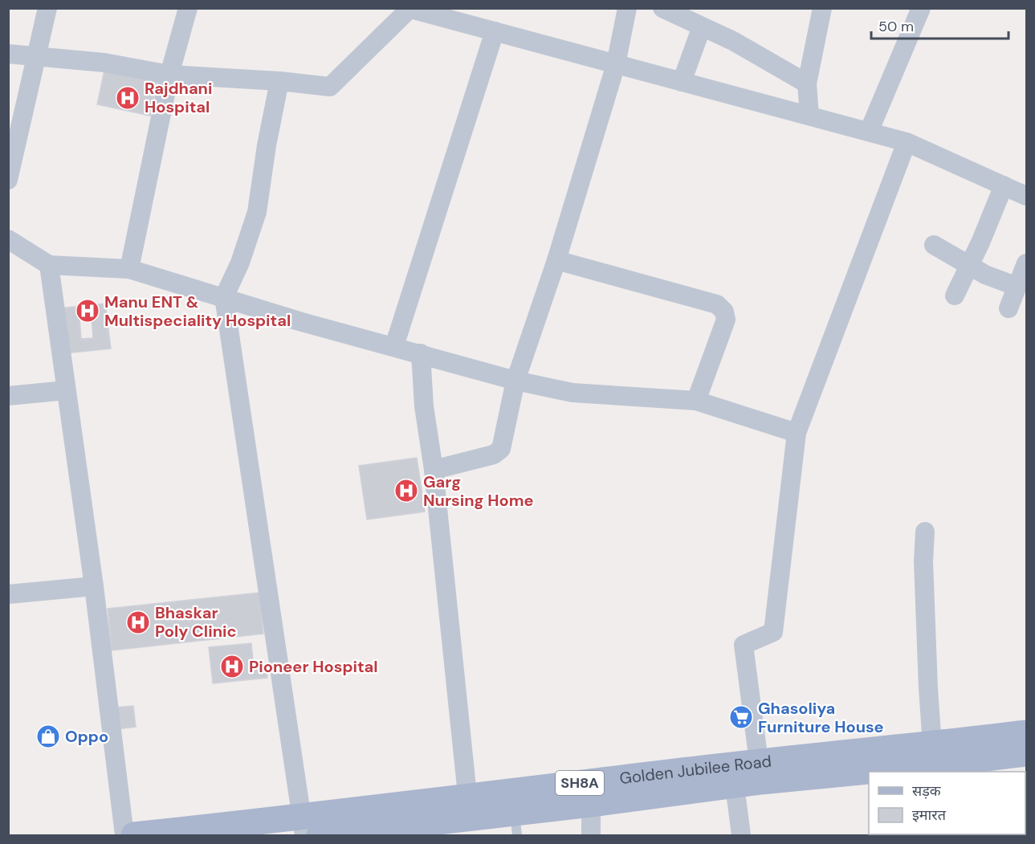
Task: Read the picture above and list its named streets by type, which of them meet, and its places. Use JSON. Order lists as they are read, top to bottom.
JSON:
{
  "streets": {
    "main road": ["Golden Jubilee Road", "SH8A"]
  },
  "crossings": [
    ["Golden Jubilee Road", "SH8A"]
  ],
  "places": {
    "hospital": [
      "Rajdhani Hospital",
      "Manu ENT & Multispeciality Hospital",
      "Garg Nursing Home",
      "Bhaskar Poly Clinic",
      "Pioneer Hospital"
    ],
    "supermarket": ["Ghasoliya Furniture House"],
    "shop": ["Oppo"]
  },
  "legend": ["सड़क", "इमारत"],
  "scale_bar": "50 m"
}
